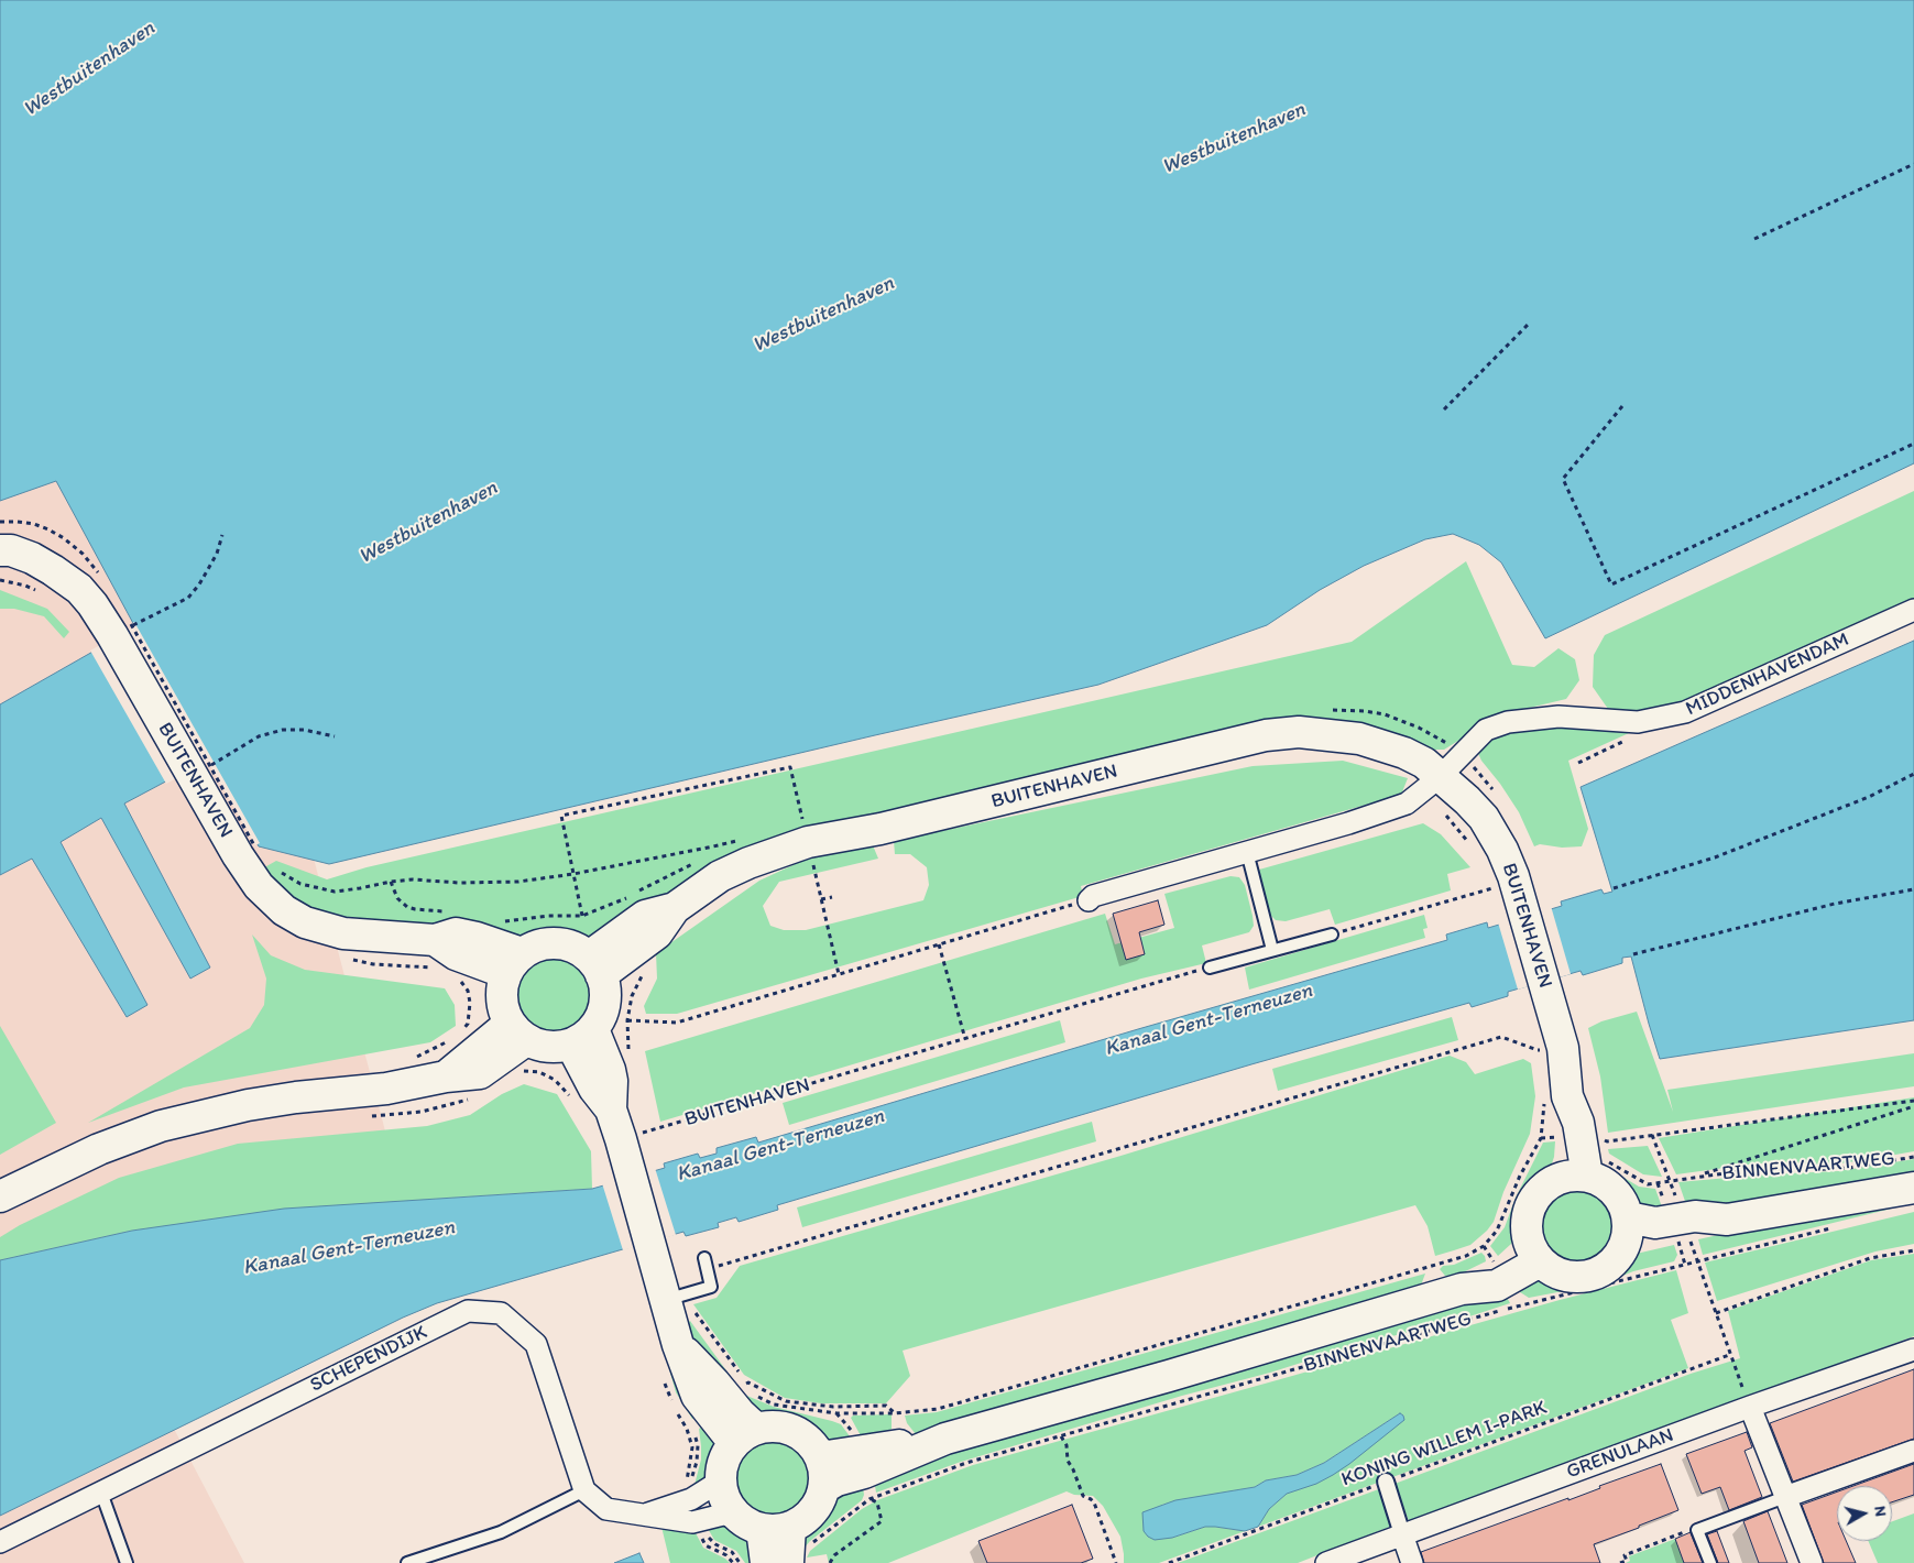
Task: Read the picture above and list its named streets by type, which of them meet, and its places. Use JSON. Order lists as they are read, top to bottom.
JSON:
{
  "streets": {
    "main road": ["BUITENHAVEN", "BINNENVAARTWEG"],
    "street": ["MIDDENHAVENDAM", "SCHEPENDIJK", "GRENULAAN"],
    "path": ["KONING WILLEM I-PARK"]
  },
  "crossings": [
    ["MIDDENHAVENDAM", "BUITENHAVEN"],
    ["BUITENHAVEN", "BINNENVAARTWEG"],
    ["BINNENVAARTWEG", "SCHEPENDIJK"]
  ],
  "water": ["Westbuitenhaven", "Kanaal Gent-Terneuzen"],
  "north": "right"
}
